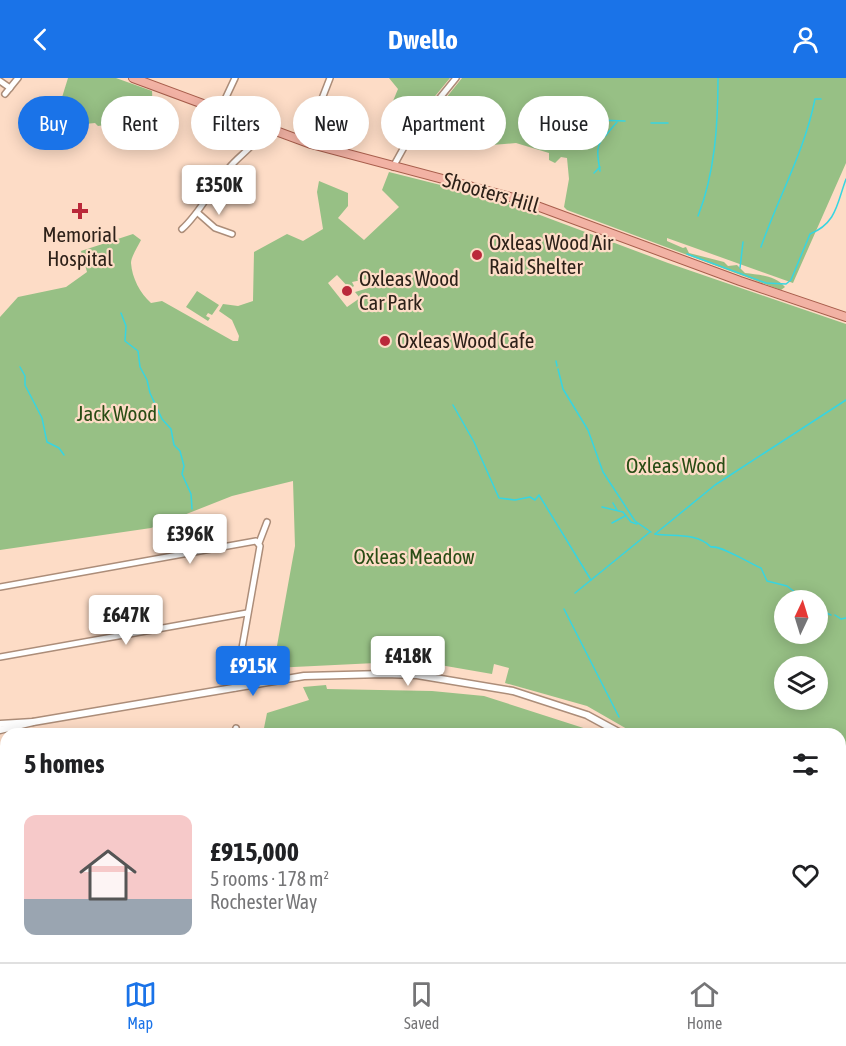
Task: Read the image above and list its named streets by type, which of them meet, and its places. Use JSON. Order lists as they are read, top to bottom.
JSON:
{
  "streets": {
    "main road": ["Shooters Hill"]
  },
  "parks": ["Jack Wood", "Oxleas Wood", "Oxleas Meadow"],
  "places": {
    "health": ["Memorial Hospital"],
    "other": ["Oxleas Wood Air Raid Shelter", "Oxleas Wood Car Park", "Oxleas Wood Cafe"]
  },
  "north": "top",
  "page": {
    "header": "Dwello",
    "chip": [
      "Buy",
      "Rent",
      "Filters",
      "New",
      "Apartment",
      "House"
    ],
    "price": [
      "£350K",
      "£396K",
      "£647K",
      "£418K",
      "£915K"
    ],
    "heading": "5 homes",
    "list": [
      {
        "name": "£915,000",
        "note": "5 rooms · 178 m² · Rochester Way"
      }
    ],
    "tabs": ["Map", "Saved", "Home"]
  }
}
